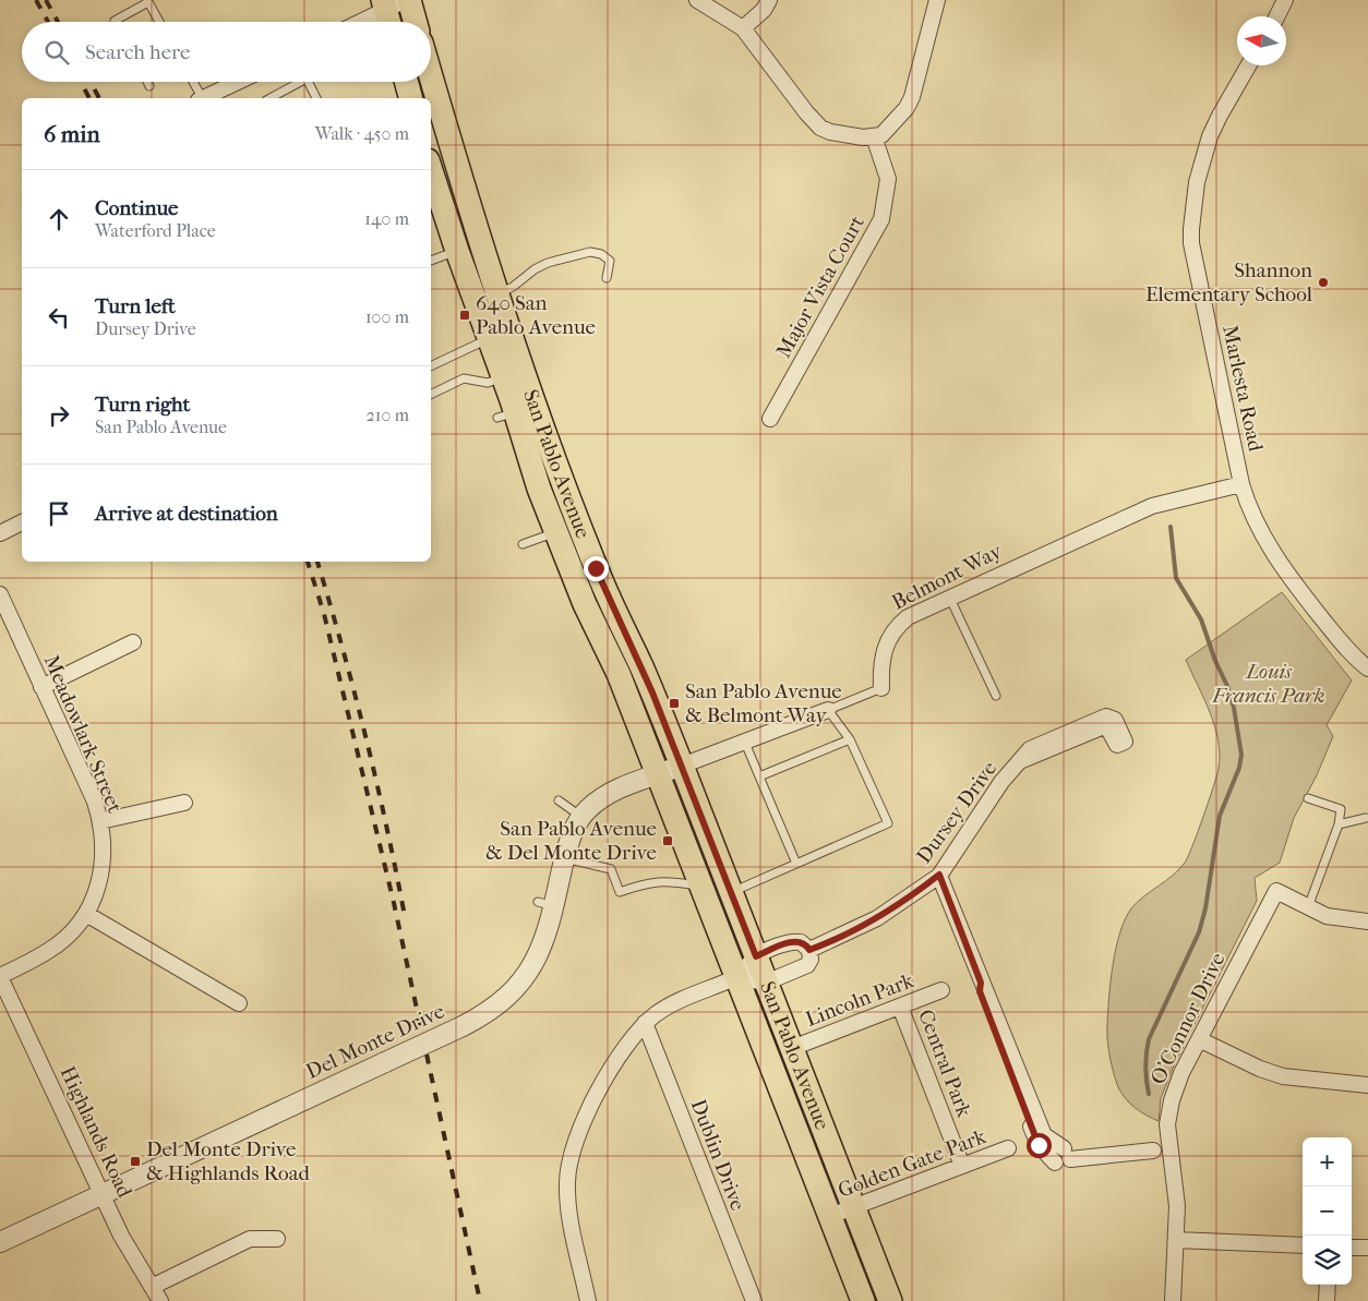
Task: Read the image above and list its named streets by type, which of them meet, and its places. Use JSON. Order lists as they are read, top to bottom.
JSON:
{
  "streets": {
    "main road": ["San Pablo Avenue"],
    "street": [
      "Major Vista Court",
      "Marlesta Road",
      "Belmont Way",
      "Meadowlark Street",
      "Dursey Drive",
      "Lincoln Park",
      "O'Connor Drive",
      "Del Monte Drive",
      "Central Park",
      "Highlands Road",
      "Dublin Drive",
      "Golden Gate Park"
    ]
  },
  "crossings": [
    ["Marlesta Road", "Belmont Way"],
    ["San Pablo Avenue", "Belmont Way"],
    ["San Pablo Avenue", "Lincoln Park"],
    ["San Pablo Avenue", "Del Monte Drive"],
    ["San Pablo Avenue", "Golden Gate Park"],
    ["Belmont Way", "Del Monte Drive"],
    ["Meadowlark Street", "Highlands Road"],
    ["Lincoln Park", "Central Park"],
    ["Del Monte Drive", "Highlands Road"],
    ["Central Park", "Golden Gate Park"]
  ],
  "parks": ["Louis Francis Park"],
  "places": {
    "other": ["Shannon Elementary School"],
    "transit": [
      "640 San Pablo Avenue",
      "San Pablo Avenue & Belmont Way",
      "San Pablo Avenue & Del Monte Drive",
      "Del Monte Drive & Highlands Road"
    ]
  },
  "north": "left",
  "page": {
    "search": "Search here",
    "heading": ["6 min", "Walk · 450 m"],
    "list": [
      ["Continue", "Waterford Place", "140 m"],
      ["Turn left", "Dursey Drive", "100 m"],
      ["Turn right", "San Pablo Avenue", "210 m"],
      "Arrive at destination"
    ],
    "map_buttons": ["+", "−"]
  }
}
